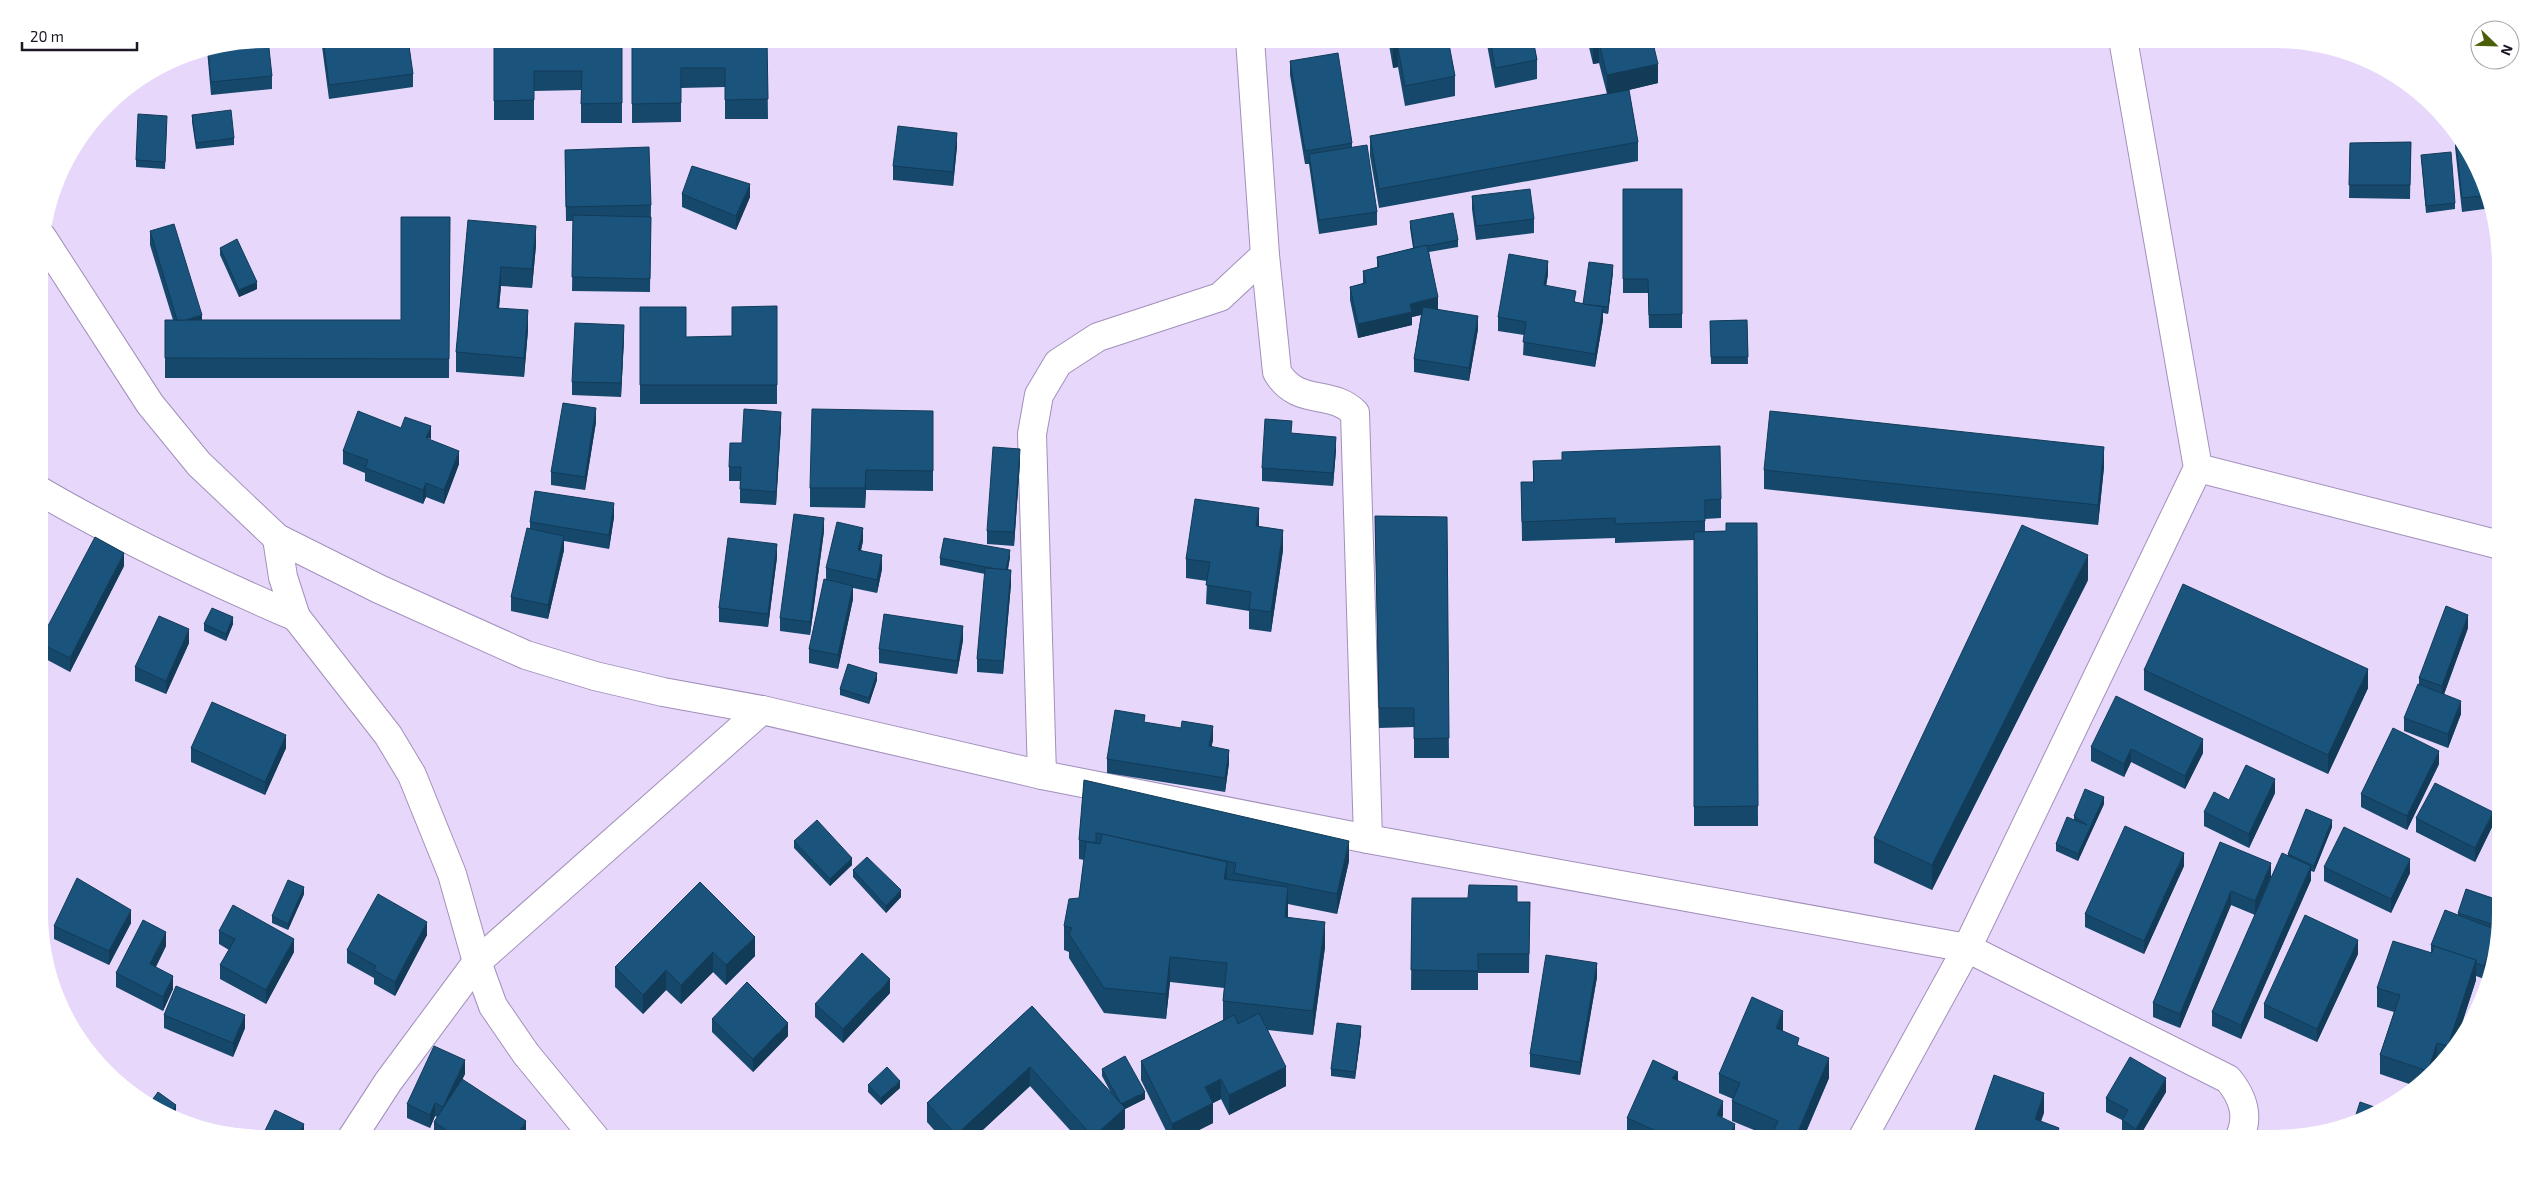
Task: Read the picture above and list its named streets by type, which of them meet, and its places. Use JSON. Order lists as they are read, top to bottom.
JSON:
{
  "scale_bar": "20 m",
  "north": "bottom right"
}
